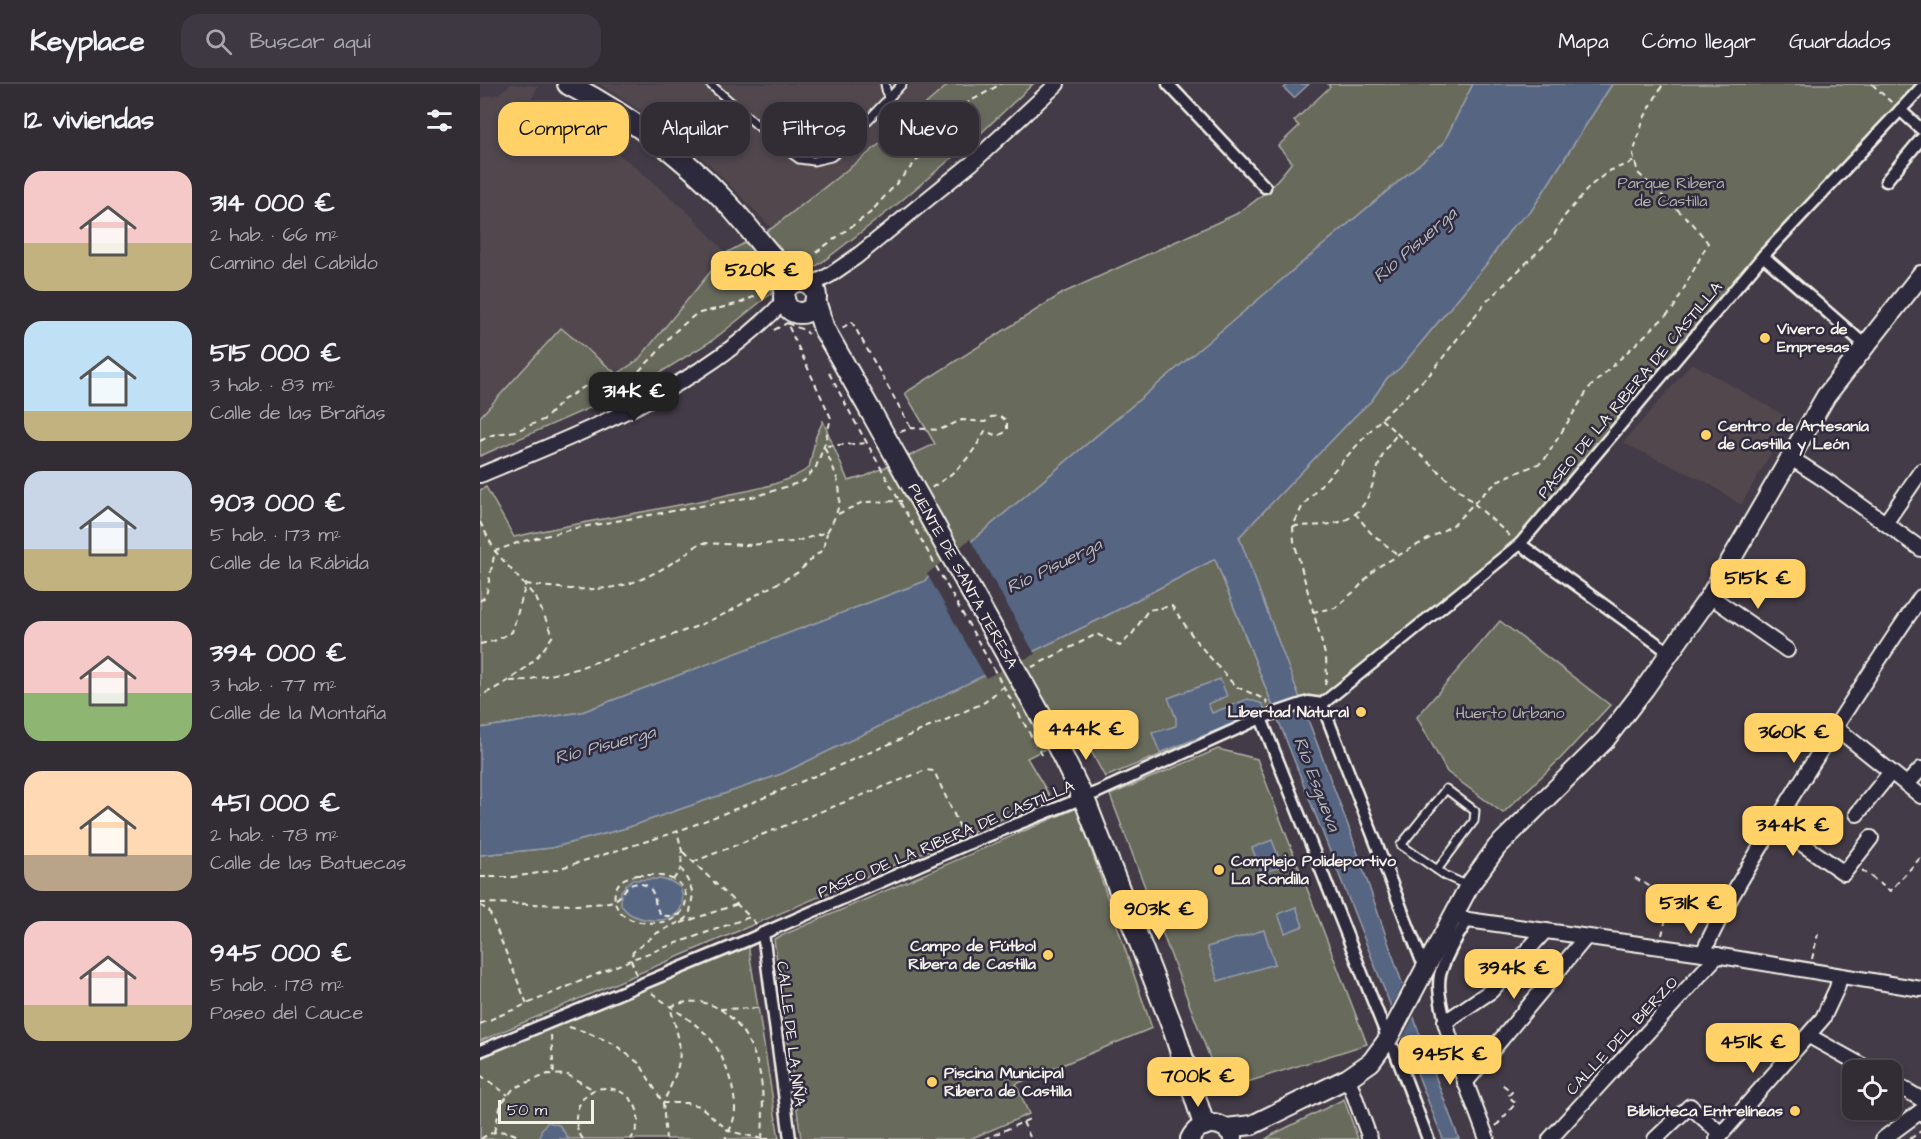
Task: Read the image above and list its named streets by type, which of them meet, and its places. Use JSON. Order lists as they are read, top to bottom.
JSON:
{
  "streets": {
    "main road": ["PUENTE DE SANTA TERESA"],
    "street": ["PASEO DE LA RIBERA DE CASTILLA", "CALLE DE LA NIÑA", "CALLE DEL BIERZO"]
  },
  "crossings": [
    ["PASEO DE LA RIBERA DE CASTILLA", "PUENTE DE SANTA TERESA"],
    ["PASEO DE LA RIBERA DE CASTILLA", "CALLE DE LA NIÑA"]
  ],
  "water": ["Río Pisuerga", "Río Esgueva"],
  "parks": ["Parque Ribera de Castilla", "Huerto Urbano"],
  "places": [
    "Vivero de Empresas",
    "Centro de Artesanía de Castilla y León",
    "Libertad Natural",
    "Complejo Polideportivo La Rondilla",
    "Campo de Fútbol Ribera de Castilla",
    "Piscina Municipal Ribera de Castilla",
    "Biblioteca Entrelíneas"
  ],
  "scale_bar": "50 m",
  "page": {
    "header": "Keyplace",
    "search": "Buscar aquí",
    "nav": ["Mapa", "Cómo llegar", "Guardados"],
    "heading": "12 viviendas",
    "chip": [
      "Comprar",
      "Alquilar",
      "Filtros",
      "Nuevo"
    ],
    "list": [
      {
        "name": "314 000 €",
        "note": "2 hab. · 66 m² · Camino del Cabildo"
      },
      {
        "name": "515 000 €",
        "note": "3 hab. · 83 m² · Calle de las Brañas"
      },
      {
        "name": "903 000 €",
        "note": "5 hab. · 173 m² · Calle de la Rábida"
      },
      {
        "name": "394 000 €",
        "note": "3 hab. · 77 m² · Calle de la Montaña"
      },
      {
        "name": "451 000 €",
        "note": "2 hab. · 78 m² · Calle de las Batuecas"
      },
      {
        "name": "945 000 €",
        "note": "5 hab. · 178 m² · Paseo del Cauce"
      }
    ],
    "price": [
      "520K €",
      "314K €",
      "515K €",
      "444K €",
      "360K €",
      "344K €",
      "531K €",
      "903K €",
      "394K €",
      "451K €",
      "945K €",
      "700K €"
    ],
    "scale": "50 m"
  }
}
